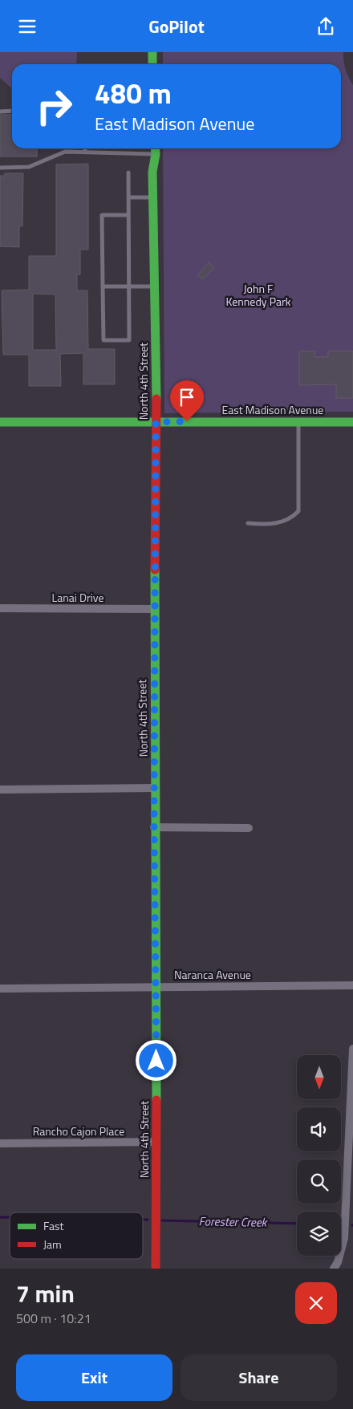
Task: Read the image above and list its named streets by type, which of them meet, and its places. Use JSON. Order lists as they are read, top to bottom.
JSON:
{
  "streets": {
    "street": [
      "North 4th Street",
      "East Madison Avenue",
      "Lanai Drive",
      "Naranca Avenue",
      "Rancho Cajon Place"
    ]
  },
  "crossings": [
    ["North 4th Street", "East Madison Avenue"],
    ["North 4th Street", "Lanai Drive"],
    ["North 4th Street", "Naranca Avenue"],
    ["North 4th Street", "Rancho Cajon Place"]
  ],
  "water": ["Forester Creek"],
  "parks": ["John F Kennedy Park"],
  "legend": ["Fast", "Jam"],
  "north": "bottom",
  "page": {
    "header": "GoPilot",
    "turn": ["480 m", "East Madison Avenue"],
    "heading": ["7 min", "500 m · 10:21"],
    "buttons": ["Exit", "Share"]
  }
}
